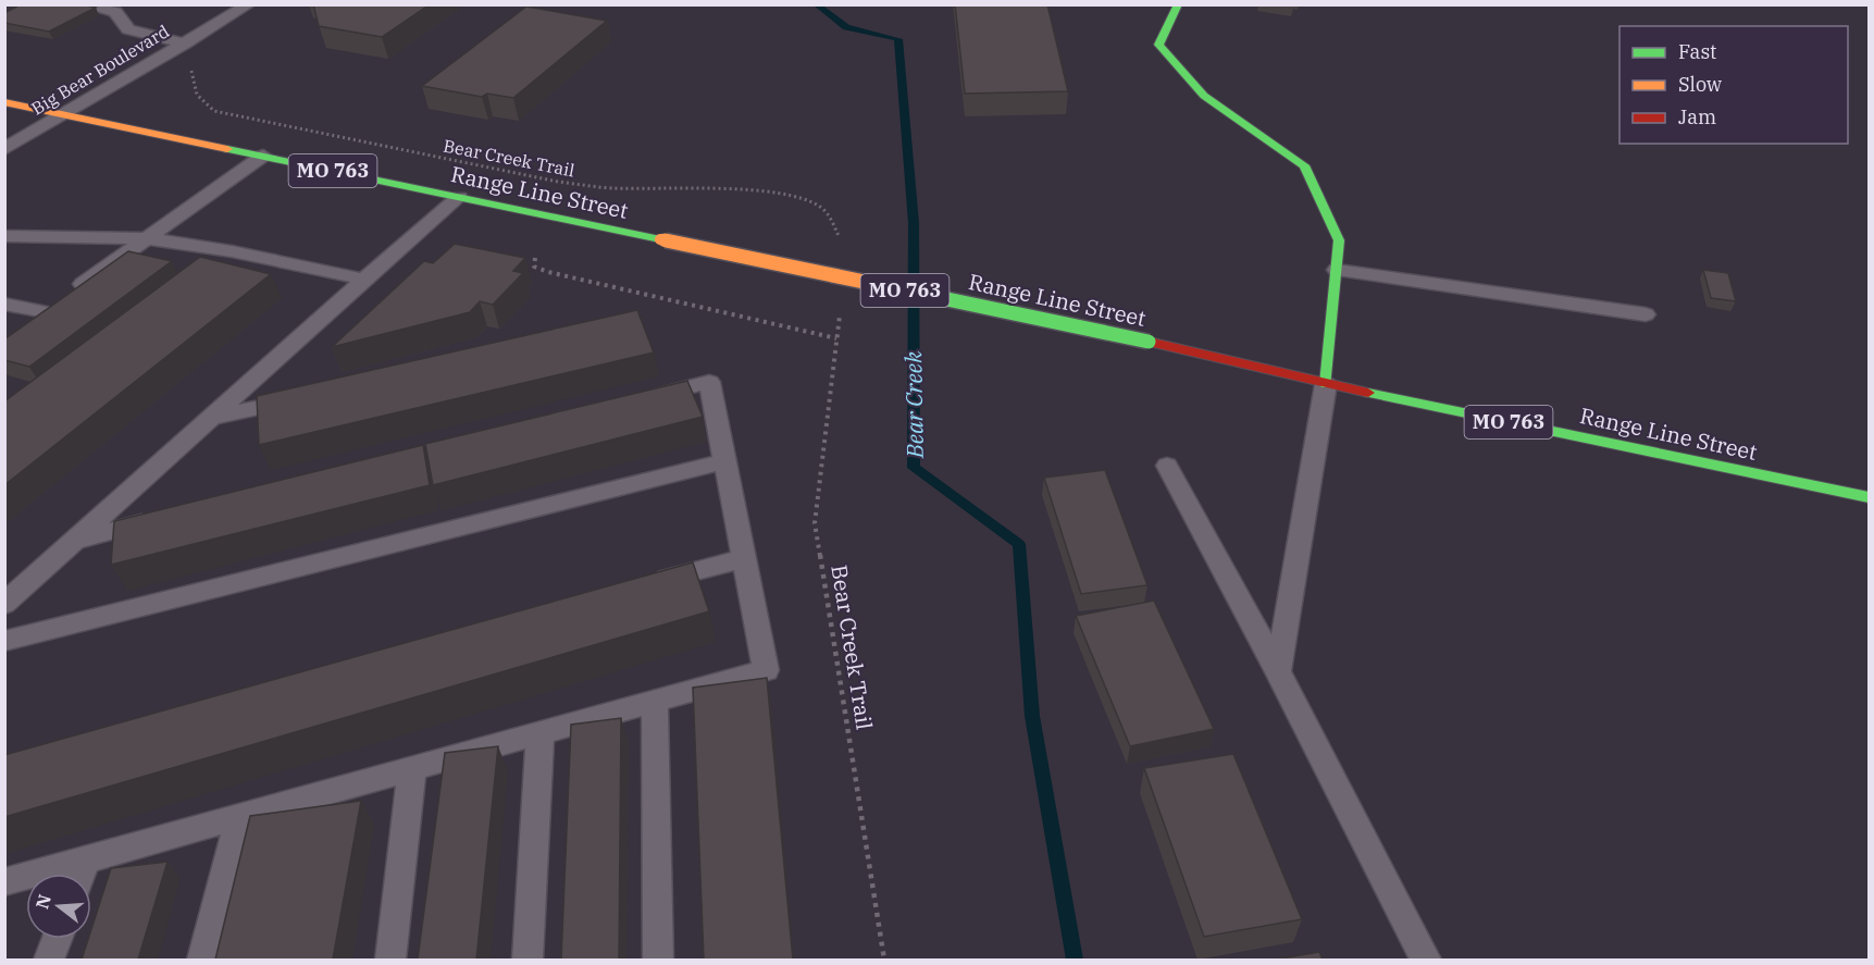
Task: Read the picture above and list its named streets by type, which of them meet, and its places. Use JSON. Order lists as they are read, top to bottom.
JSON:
{
  "streets": {
    "main road": ["MO 763", "Range Line Street"],
    "lane": ["Big Bear Boulevard"],
    "path": ["Bear Creek Trail"]
  },
  "crossings": [
    ["Big Bear Boulevard", "Range Line Street"]
  ],
  "water": ["Bear Creek"],
  "legend": ["Fast", "Slow", "Jam"],
  "north": "left"
}
